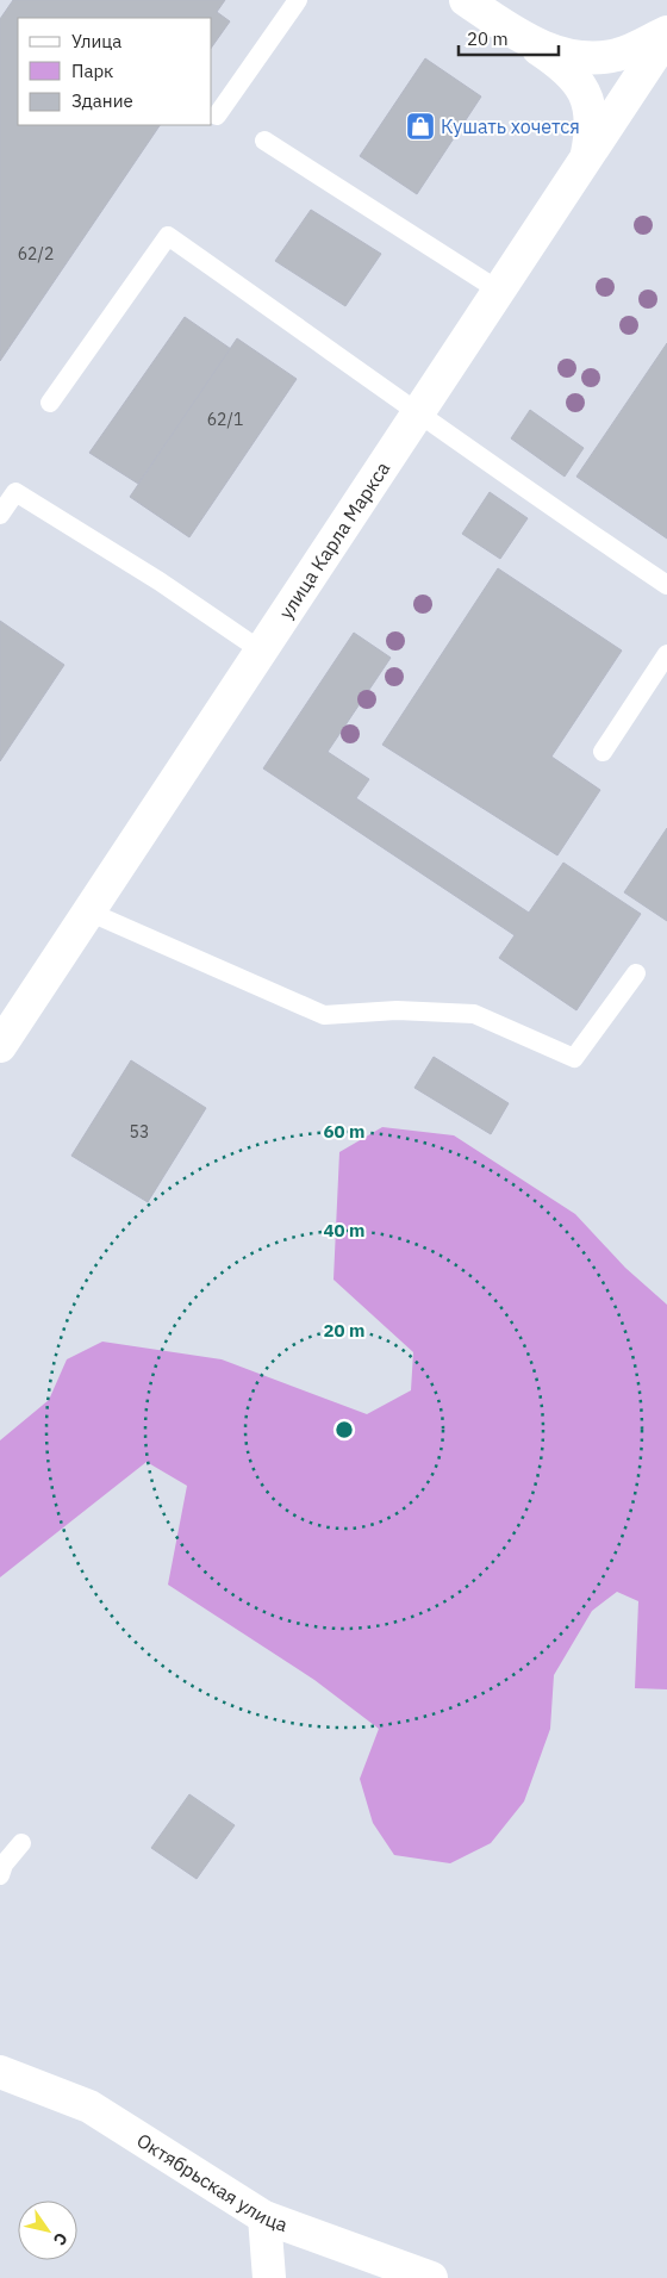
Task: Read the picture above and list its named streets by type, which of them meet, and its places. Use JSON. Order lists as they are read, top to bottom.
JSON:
{
  "streets": {
    "street": ["улица Карла Маркса", "Октябрьская улица"]
  },
  "places": {
    "shop": ["Кушать хочется"]
  },
  "house_numbers": ["62/2", "62/1", "53"],
  "legend": ["Улица", "Парк", "Здание"],
  "scale_bar": "20 m",
  "north": "bottom right",
  "rings": ["60 m", "40 m", "20 m"]
}
